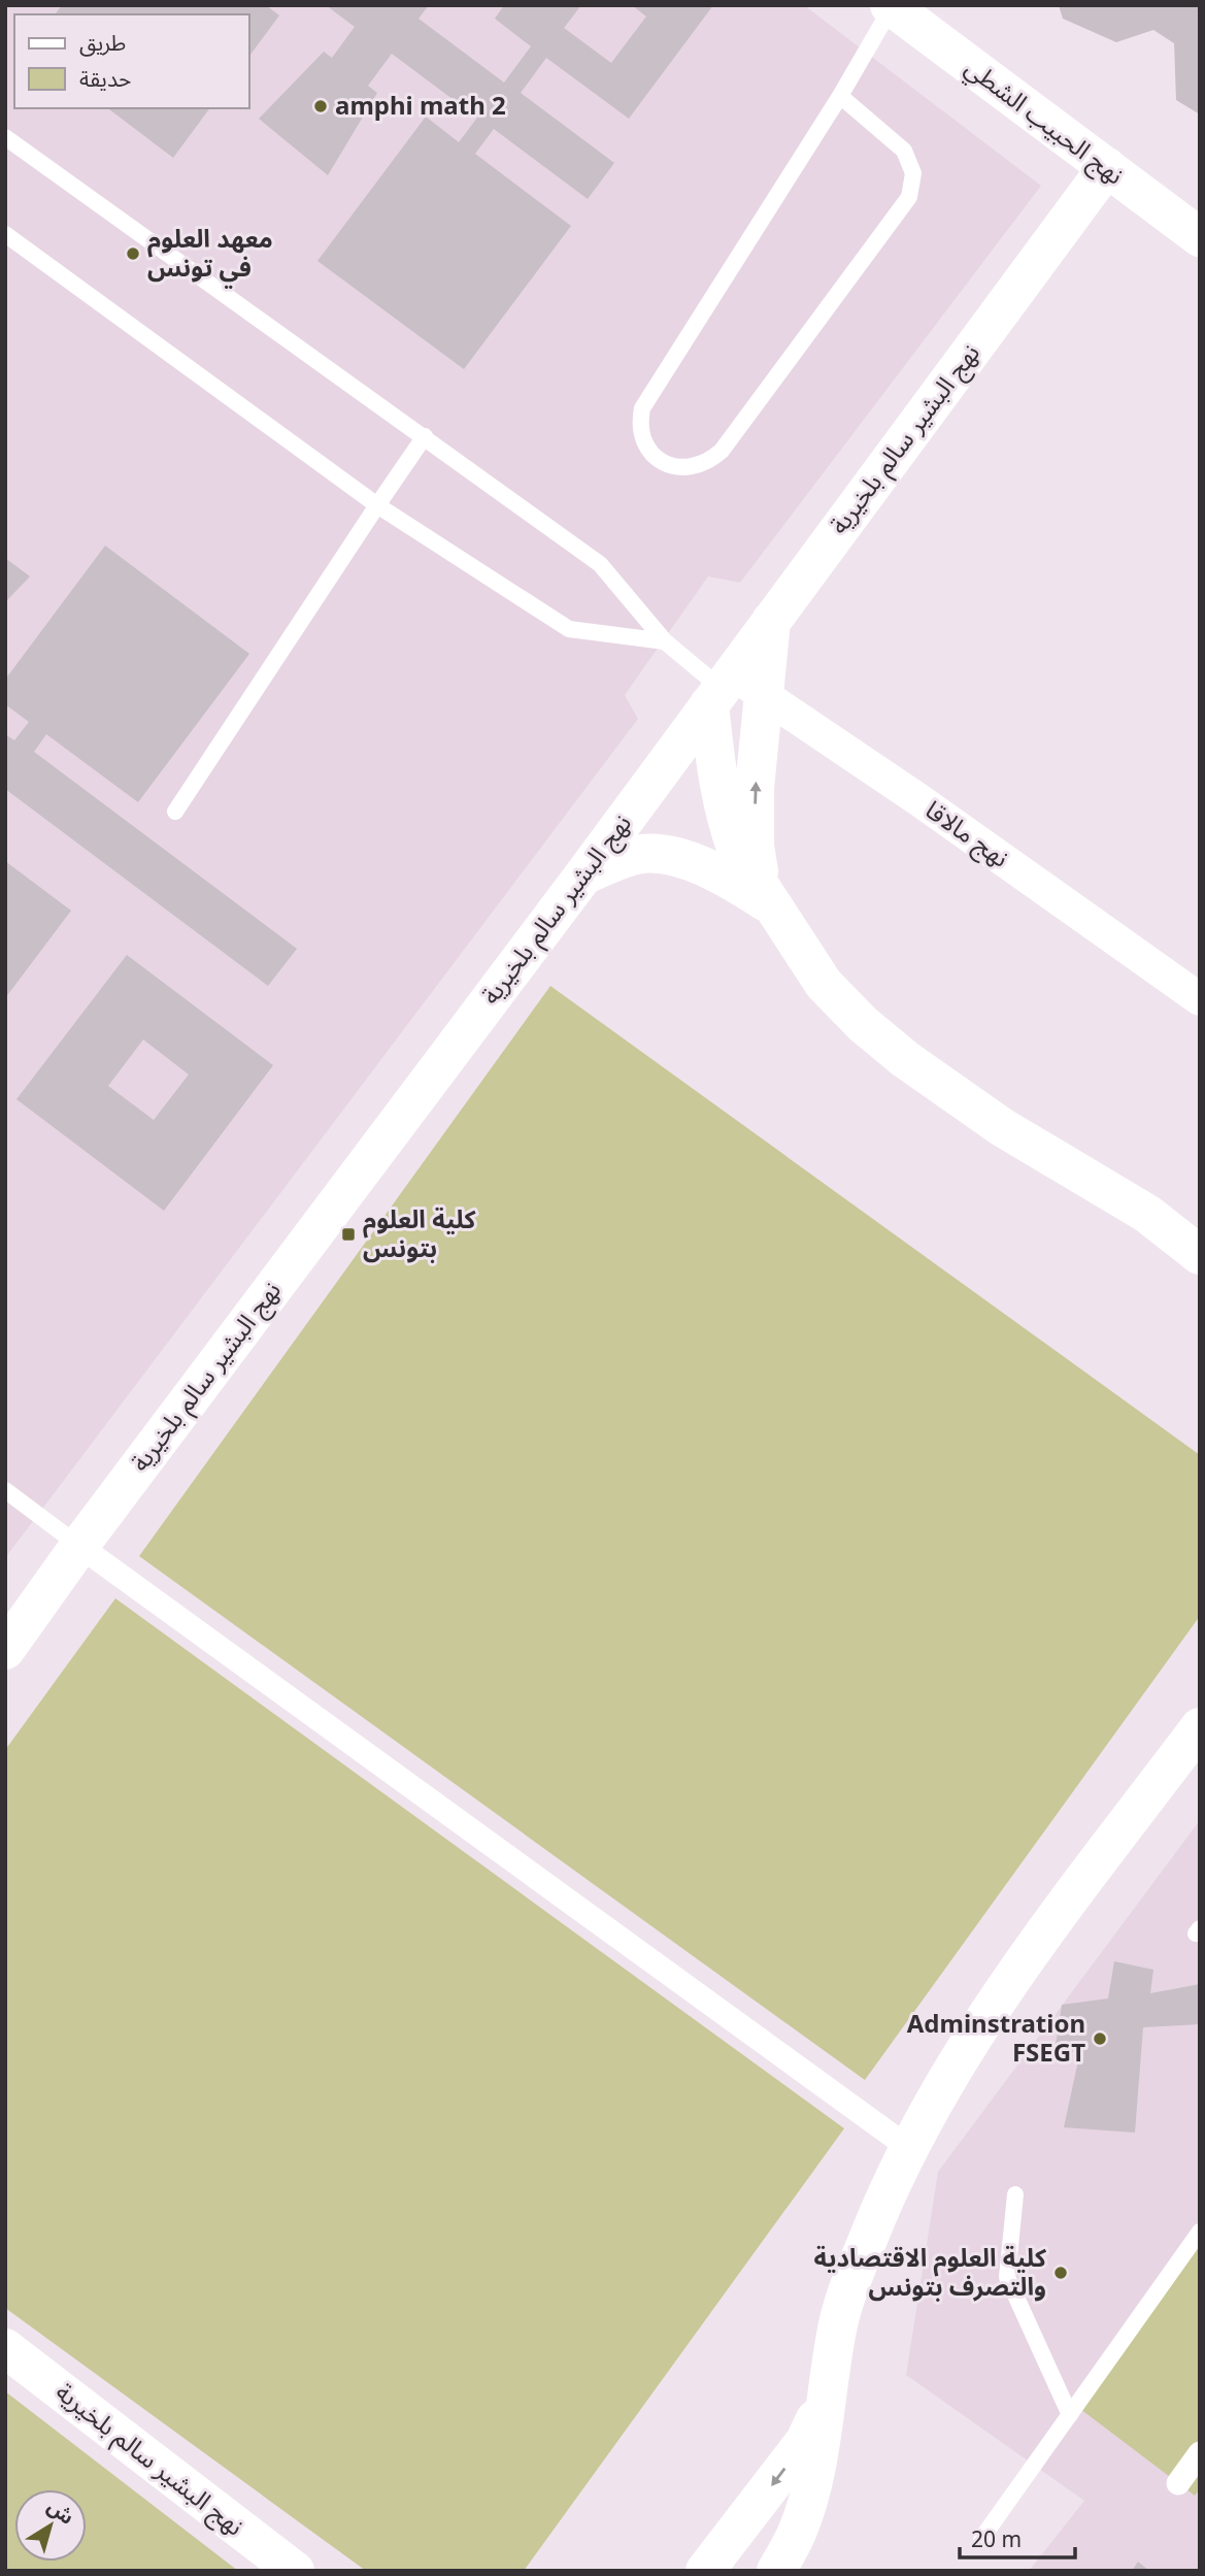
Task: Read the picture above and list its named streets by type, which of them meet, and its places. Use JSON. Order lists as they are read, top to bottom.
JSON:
{
  "streets": {
    "street": ["نهج الحبيب الشطي", "نهج البشير سالم بلخيرية", "نهج مالاقا"]
  },
  "crossings": [
    ["نهج الحبيب الشطي", "نهج البشير سالم بلخيرية"],
    ["نهج البشير سالم بلخيرية", "نهج مالاقا"]
  ],
  "places": {
    "other": [
      "amphi math 2",
      "معهد العلوم في تونس",
      "Adminstration FSEGT",
      "كلية العلوم الاقتصادية والتصرف بتونس"
    ],
    "transit": ["كلية العلوم بتونس"]
  },
  "legend": ["طريق", "حديقة"],
  "scale_bar": "20 m",
  "north": "top right"
}
